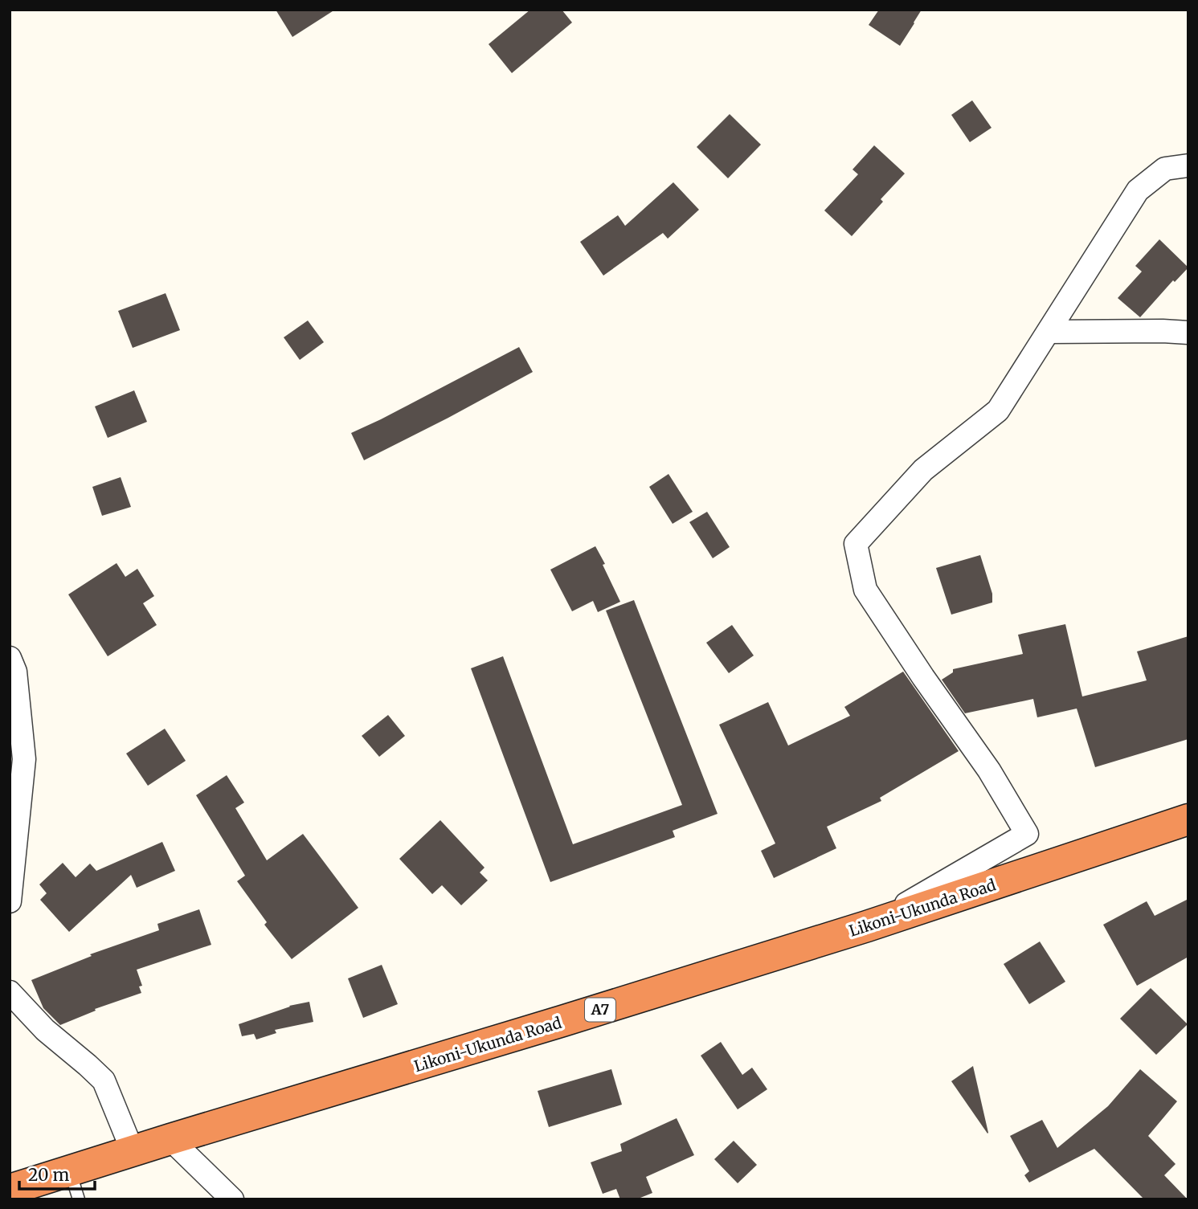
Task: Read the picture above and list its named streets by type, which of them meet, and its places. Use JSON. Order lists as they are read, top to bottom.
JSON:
{
  "streets": {
    "highway": ["Likoni-Ukunda Road", "A7"]
  },
  "scale_bar": "20 m"
}
